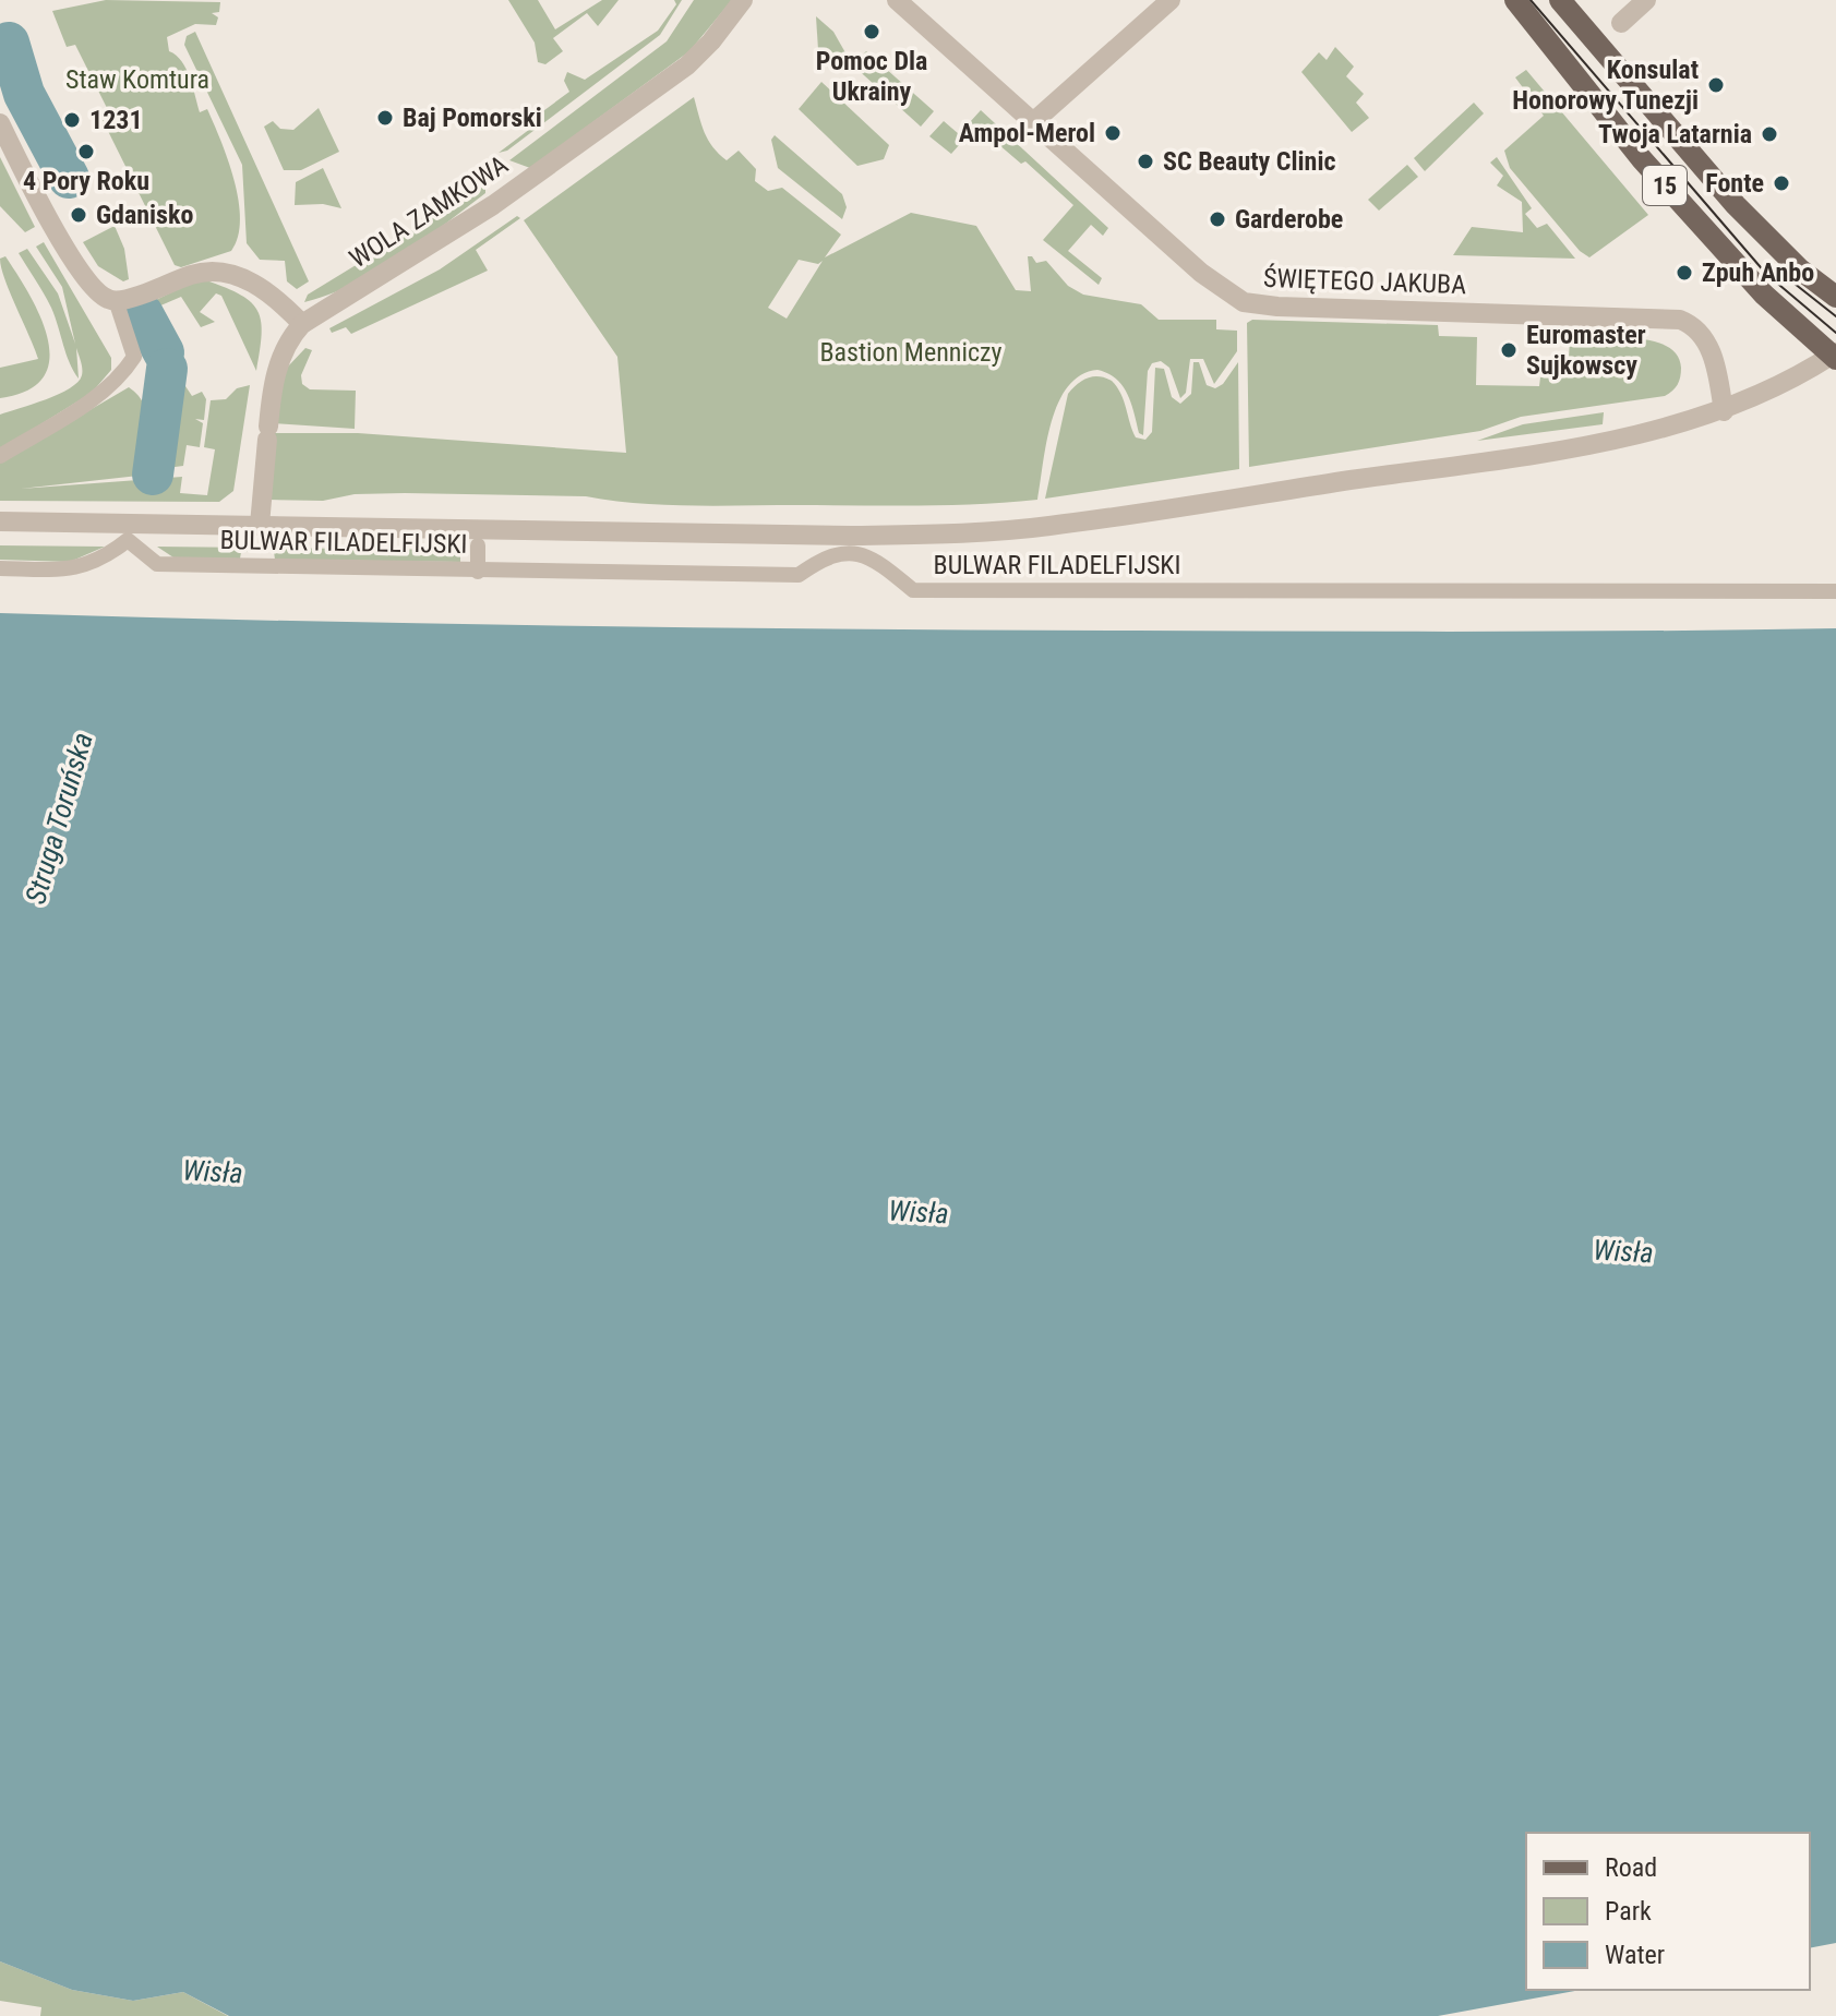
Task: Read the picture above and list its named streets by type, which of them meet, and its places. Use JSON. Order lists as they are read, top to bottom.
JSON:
{
  "streets": {
    "main road": ["15"],
    "street": ["WOLA ZAMKOWA", "ŚWIĘTEGO JAKUBA", "BULWAR FILADELFIJSKI"]
  },
  "crossings": [
    ["15", "BULWAR FILADELFIJSKI"],
    ["WOLA ZAMKOWA", "BULWAR FILADELFIJSKI"],
    ["ŚWIĘTEGO JAKUBA", "BULWAR FILADELFIJSKI"]
  ],
  "water": ["Struga Toruńska", "Wisła"],
  "parks": ["Staw Komtura", "Bastion Menniczy"],
  "places": [
    "Pomoc Dla Ukrainy",
    "Konsulat Honorowy Tunezji",
    "Baj Pomorski",
    "1231",
    "Ampol-Merol",
    "Twoja Latarnia",
    "4 Pory Roku",
    "SC Beauty Clinic",
    "Fonte",
    "Gdanisko",
    "Garderobe",
    "Zpuh Anbo",
    "Euromaster Sujkowscy"
  ],
  "legend": ["Road", "Park", "Water"]
}
